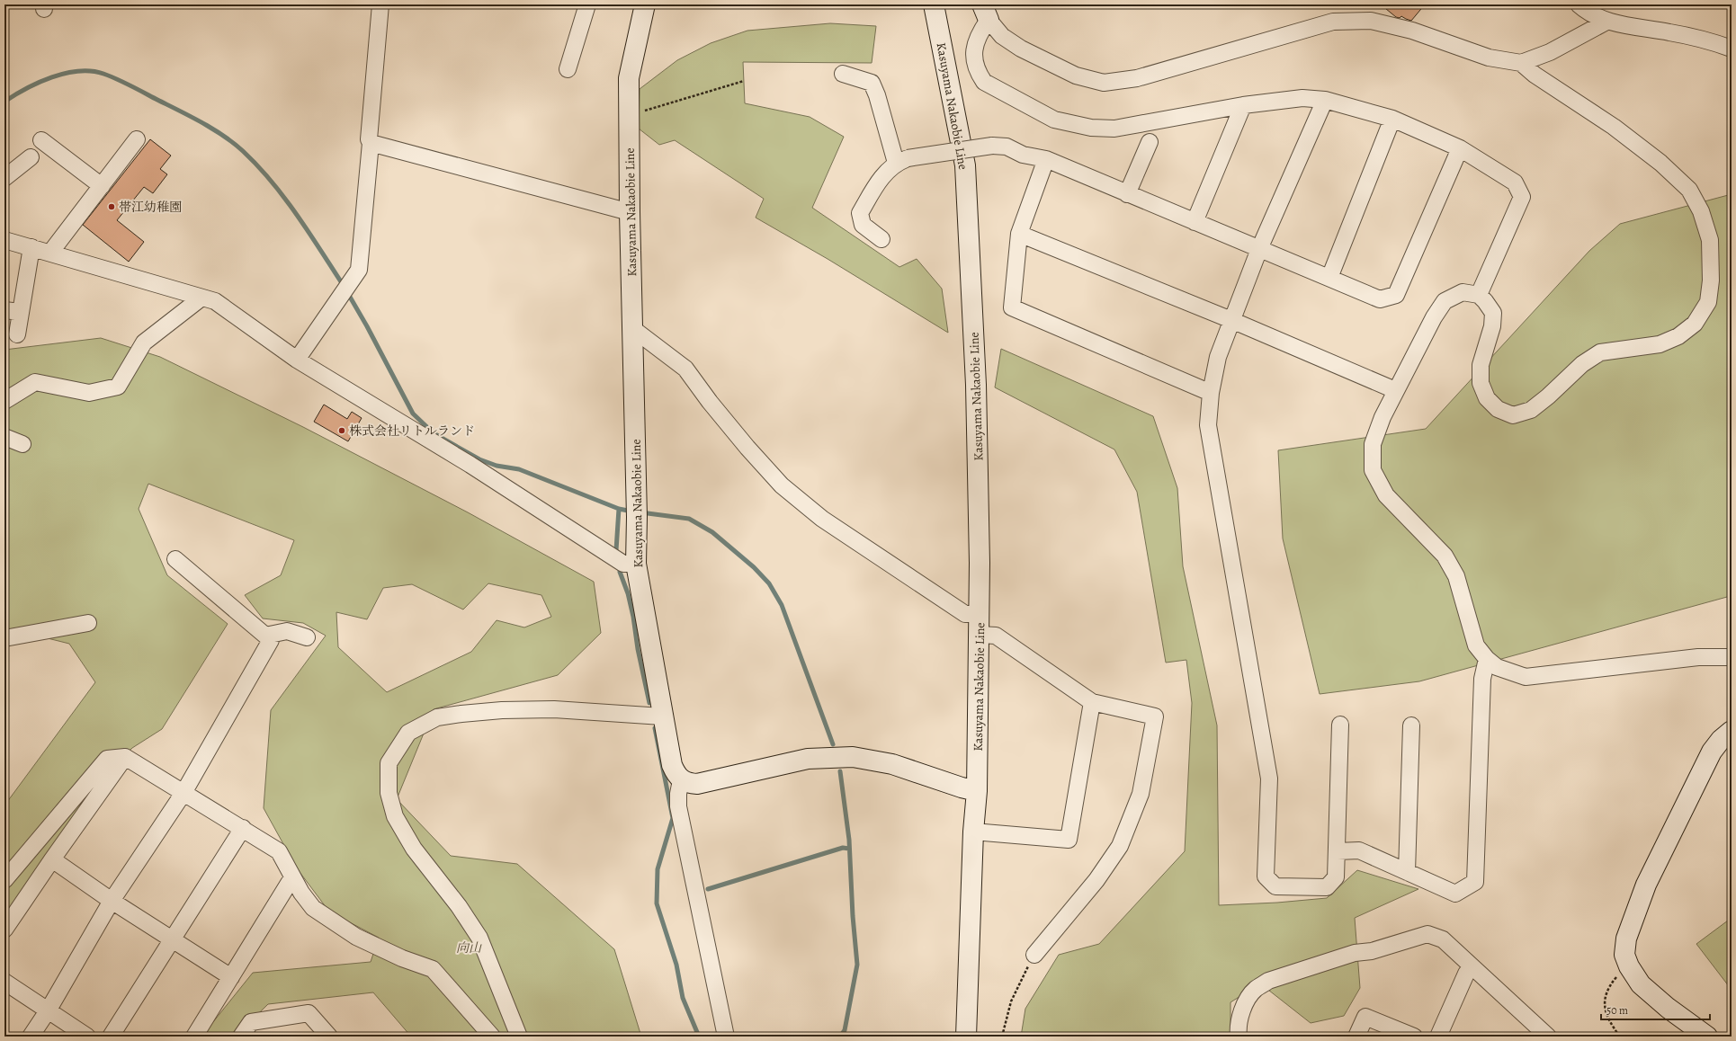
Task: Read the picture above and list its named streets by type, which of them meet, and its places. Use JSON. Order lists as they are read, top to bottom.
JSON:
{
  "streets": {
    "main road": ["Kasuyama Nakaobie Line"]
  },
  "parks": ["向山"],
  "places": ["帯江幼稚園", "株式会社リトルランド"],
  "scale_bar": "50 m"
}
